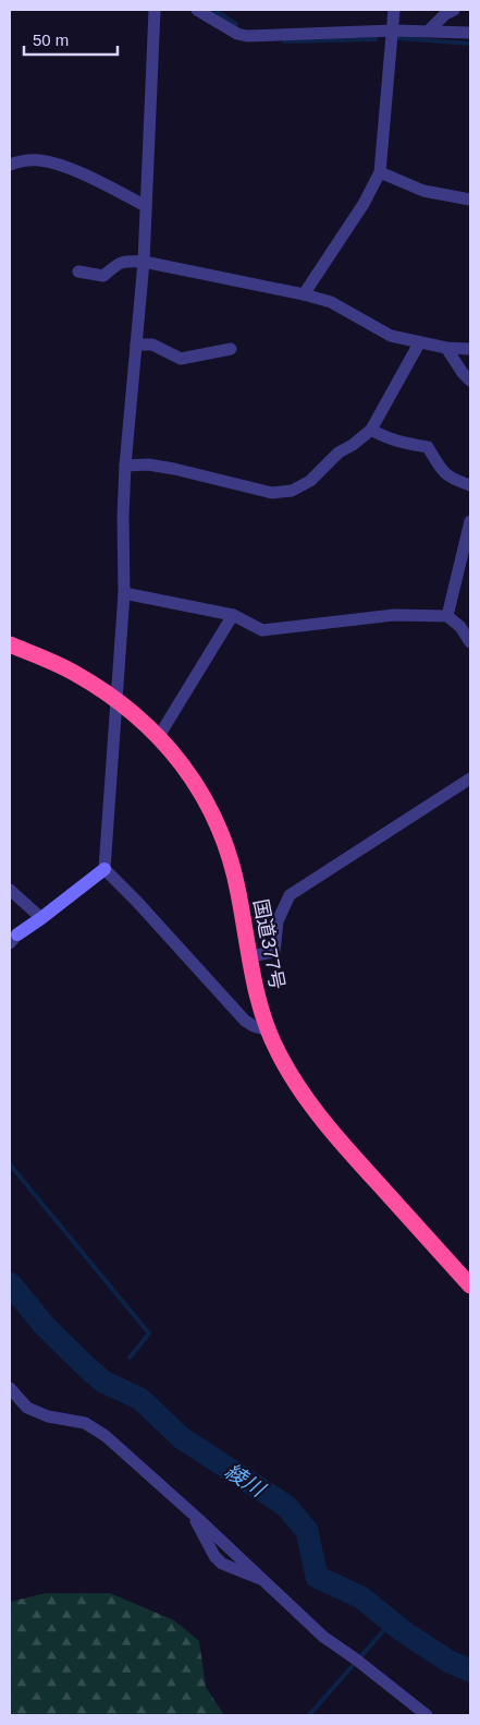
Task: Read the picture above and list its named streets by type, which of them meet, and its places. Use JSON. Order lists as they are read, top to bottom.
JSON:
{
  "streets": {
    "highway": ["国道377号"]
  },
  "water": ["綾川"],
  "scale_bar": "50 m"
}
